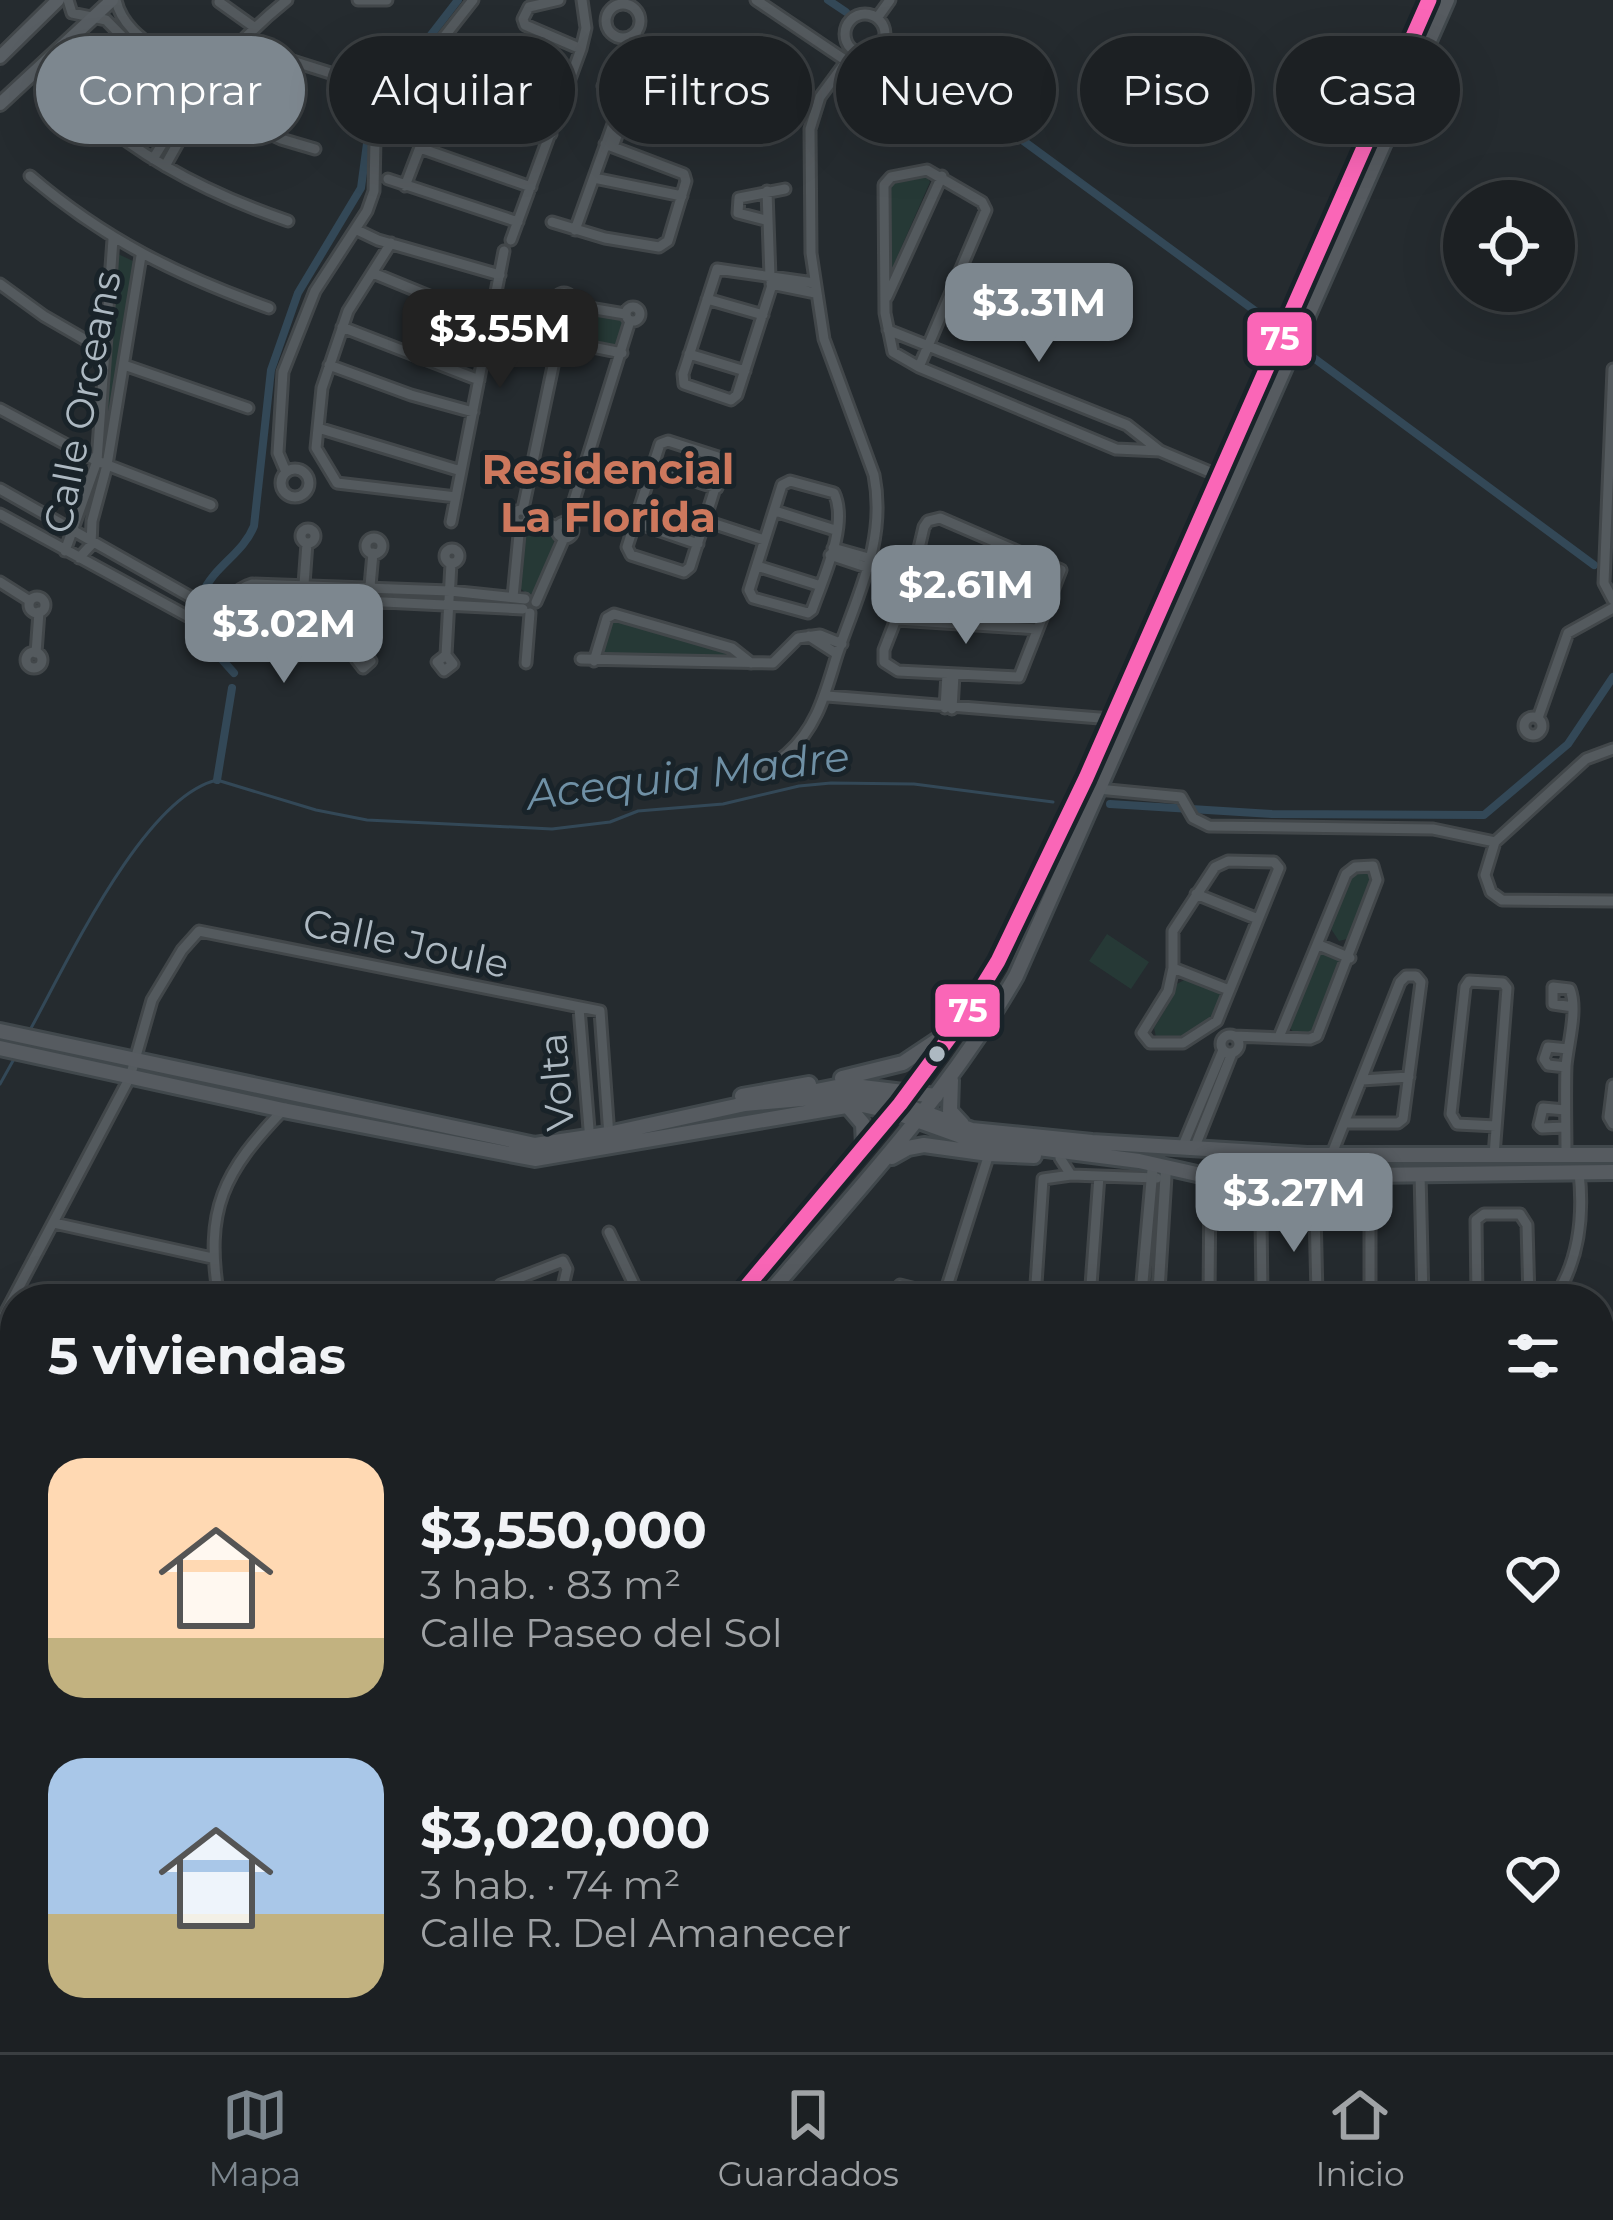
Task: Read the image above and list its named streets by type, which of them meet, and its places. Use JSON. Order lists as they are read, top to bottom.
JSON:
{
  "streets": {
    "street": ["Calle Orceans", "Calle Joule", "Volta"]
  },
  "crossings": [
    ["Calle Joule", "Volta"]
  ],
  "districts": ["Residencial La Florida"],
  "water": ["Acequia Madre"],
  "lines": ["transit line 75"],
  "page": {
    "chip": [
      "Comprar",
      "Alquilar",
      "Filtros",
      "Nuevo",
      "Piso",
      "Casa"
    ],
    "price": [
      "$3.31M",
      "$3.55M",
      "$2.61M",
      "$3.02M",
      "$3.27M"
    ],
    "heading": "5 viviendas",
    "list": [
      {
        "name": "$3,550,000",
        "note": "3 hab. · 83 m² · Calle Paseo del Sol"
      },
      {
        "name": "$3,020,000",
        "note": "3 hab. · 74 m² · Calle R. Del Amanecer"
      }
    ],
    "tabs": ["Mapa", "Guardados", "Inicio"]
  }
}
